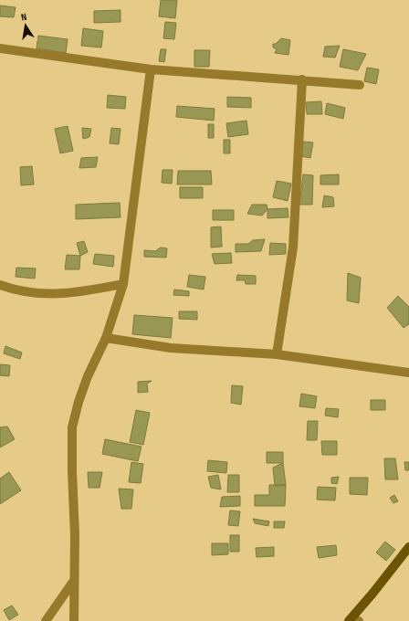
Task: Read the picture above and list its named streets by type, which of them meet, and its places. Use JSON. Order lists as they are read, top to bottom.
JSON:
{
  "north": "top"
}
